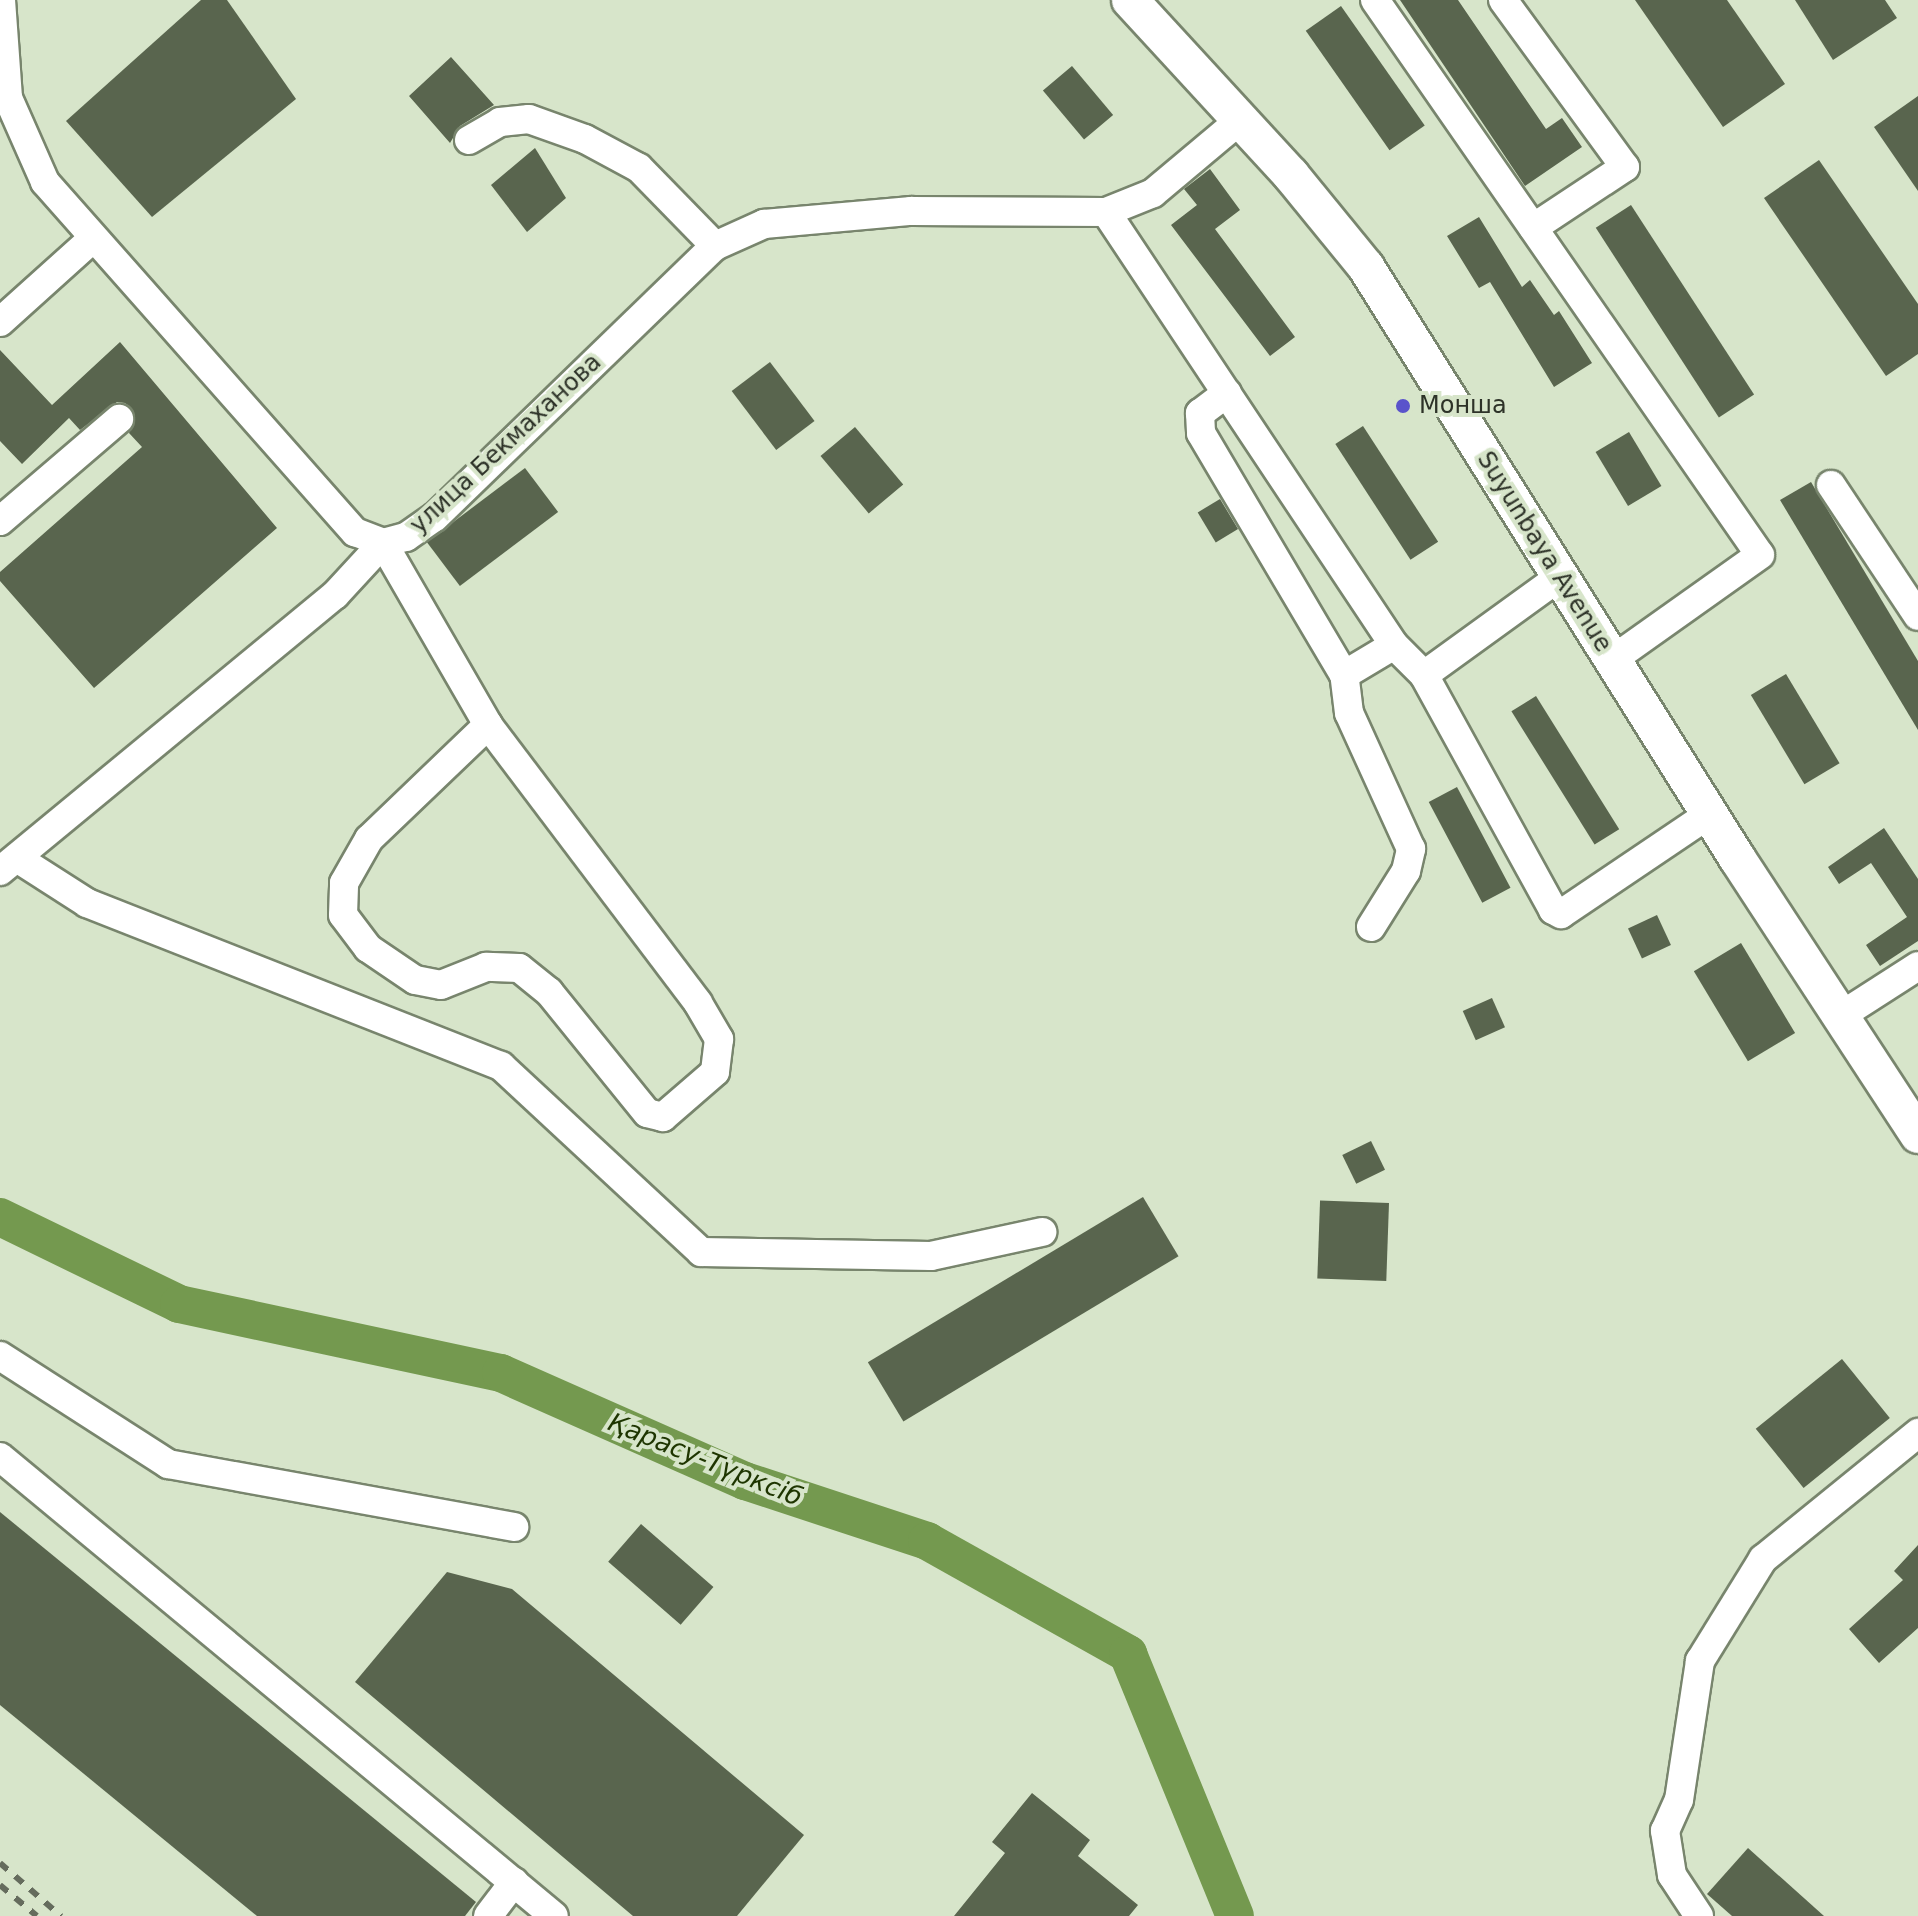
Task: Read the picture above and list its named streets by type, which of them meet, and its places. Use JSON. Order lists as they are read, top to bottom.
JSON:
{
  "streets": {
    "main road": ["Suyunbaya Avenue"],
    "street": ["улица Бекмаханова"]
  },
  "crossings": [
    ["улица Бекмаханова", "Suyunbaya Avenue"]
  ],
  "water": ["Қарасу-Түрксіб"],
  "places": ["Монша"]
}
